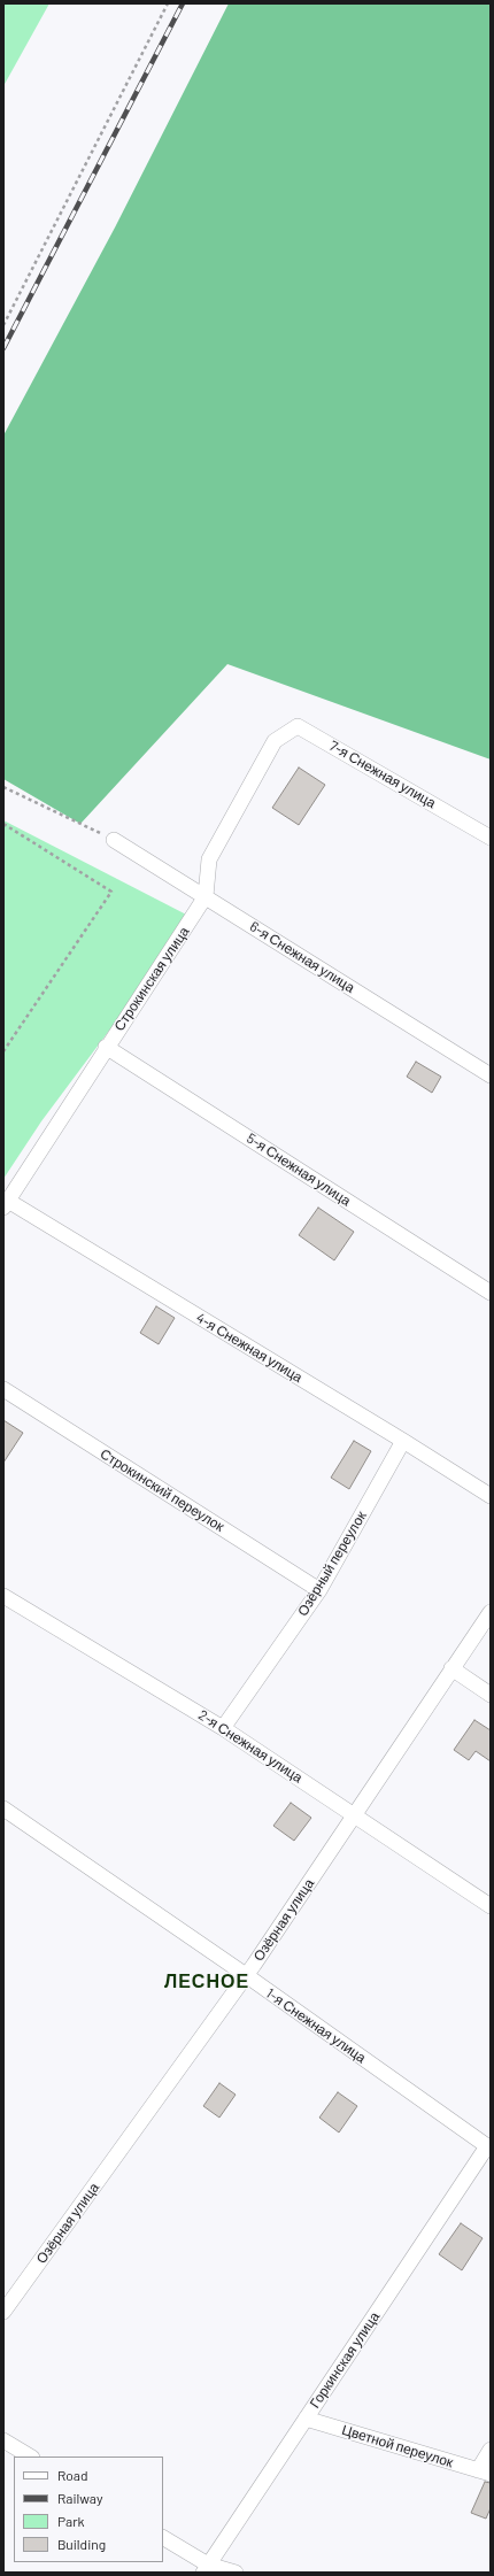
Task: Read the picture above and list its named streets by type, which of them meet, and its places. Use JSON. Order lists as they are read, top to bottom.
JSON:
{
  "streets": {
    "street": [
      "7-я Снежная улица",
      "6-я Снежная улица",
      "Строкинская улица",
      "5-я Снежная улица",
      "4-я Снежная улица",
      "Строкинский переулок",
      "Озёрный переулок",
      "2-я Снежная улица",
      "Озёрная улица",
      "1-я Снежная улица",
      "Горкинская улица",
      "Цветной переулок"
    ]
  },
  "crossings": [
    ["7-я Снежная улица", "Строкинская улица"],
    ["6-я Снежная улица", "Строкинская улица"],
    ["Строкинская улица", "5-я Снежная улица"],
    ["Строкинская улица", "4-я Снежная улица"],
    ["4-я Снежная улица", "Озёрный переулок"],
    ["Строкинский переулок", "Озёрный переулок"],
    ["Озёрный переулок", "2-я Снежная улица"],
    ["2-я Снежная улица", "Озёрная улица"],
    ["Озёрная улица", "1-я Снежная улица"],
    ["1-я Снежная улица", "Горкинская улица"],
    ["Горкинская улица", "Цветной переулок"]
  ],
  "districts": ["ЛЕСНОЕ"],
  "legend": [
    "Road",
    "Railway",
    "Park",
    "Building"
  ]
}
